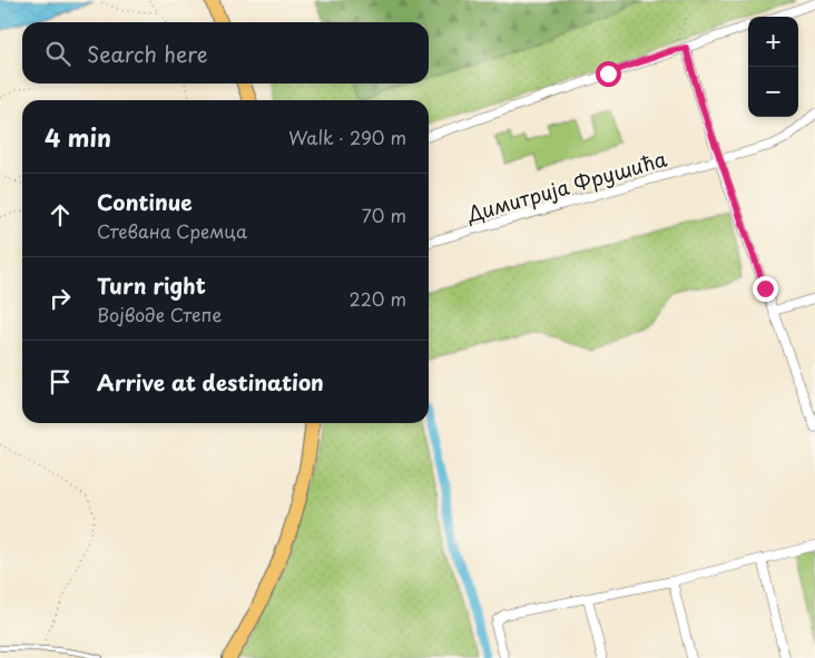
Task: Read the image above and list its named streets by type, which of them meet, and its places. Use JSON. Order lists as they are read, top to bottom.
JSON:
{
  "streets": {
    "street": ["Димитрија Фрушића"]
  },
  "page": {
    "map_buttons": ["+", "−"],
    "search": "Search here",
    "heading": ["4 min", "Walk · 290 m"],
    "list": [
      ["Continue", "Стевана Сремца", "70 m"],
      ["Turn right", "Војводе Степе", "220 m"],
      "Arrive at destination"
    ]
  }
}
